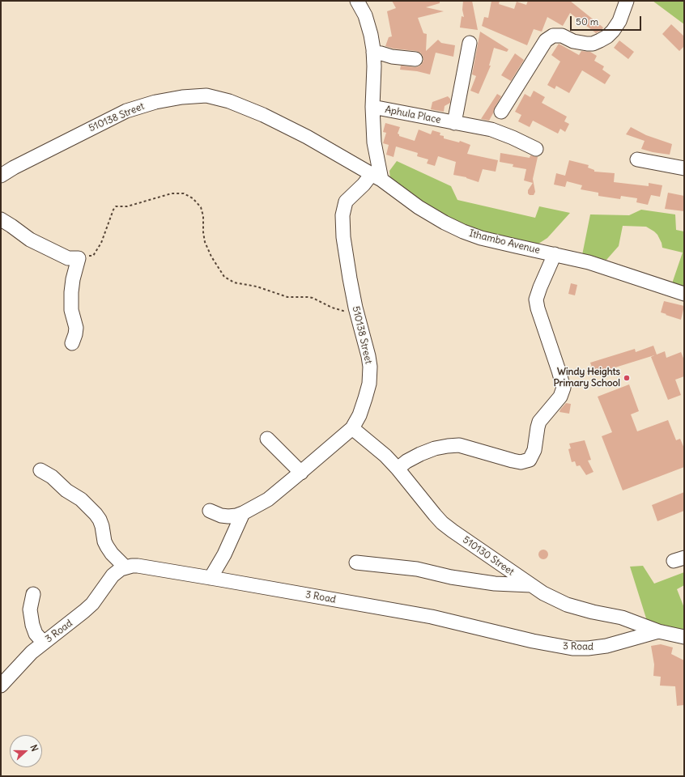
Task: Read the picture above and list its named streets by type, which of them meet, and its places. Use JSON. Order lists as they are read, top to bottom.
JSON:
{
  "streets": {
    "street": [
      "Aphula Place",
      "510138 Street",
      "Ithambo Avenue",
      "510130 Street",
      "3 Road"
    ]
  },
  "crossings": [
    ["510138 Street", "Ithambo Avenue"],
    ["510138 Street", "510130 Street"],
    ["510130 Street", "3 Road"]
  ],
  "places": ["Windy Heights Primary School"],
  "scale_bar": "50 m",
  "north": "right"
}
